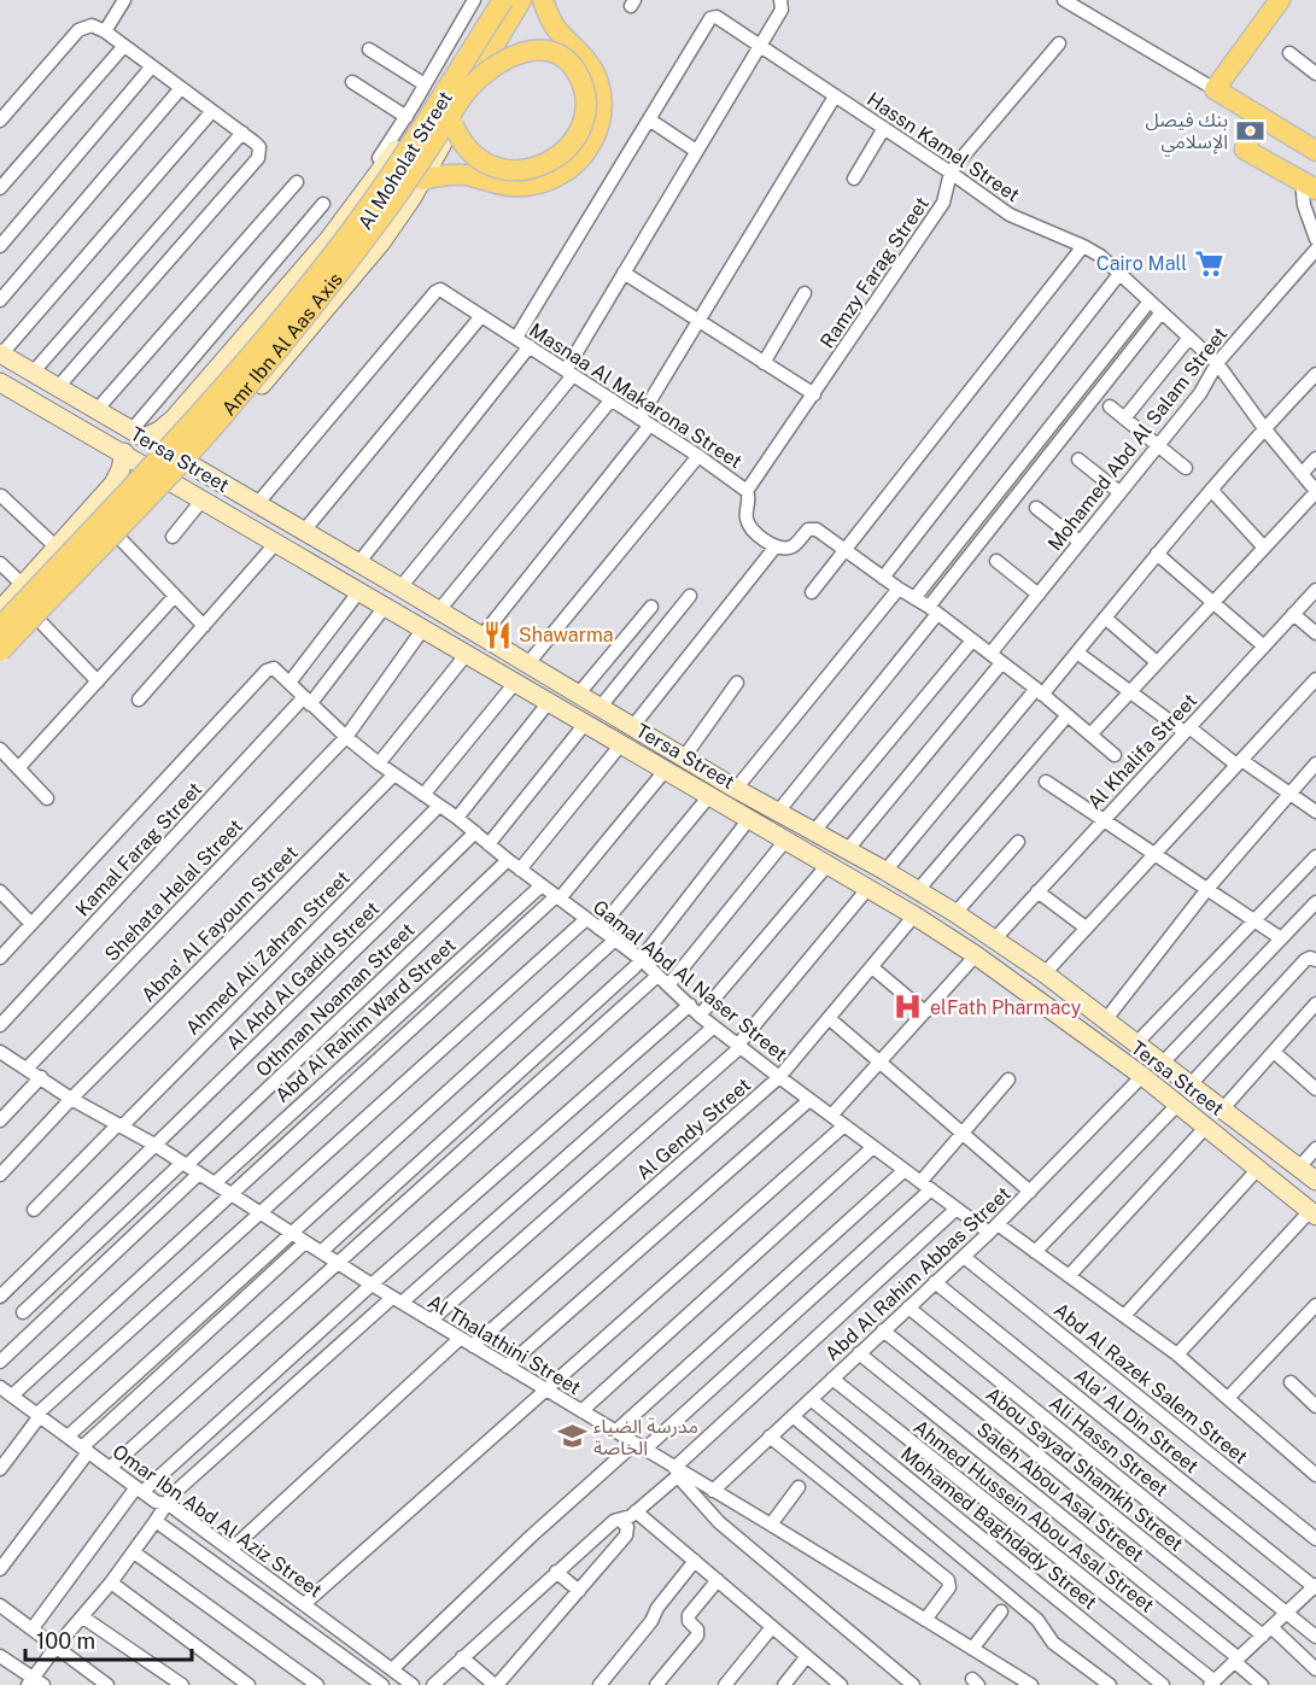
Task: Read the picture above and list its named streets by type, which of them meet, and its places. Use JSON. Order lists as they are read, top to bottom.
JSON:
{
  "streets": {
    "main road": ["Al Moholat Street", "Amr Ibn Al Aas Axis", "Tersa Street"],
    "street": [
      "Hassn Kamel Street",
      "Ramzy Farag Street",
      "Masnaa Al Makarona Street",
      "Mohamed Abd Al Salam Street",
      "Al Khalifa Street",
      "Kamal Farag Street",
      "Shehata Helal Street",
      "Abna' Al Fayoum Street",
      "Ahmed Ali Zahran Street",
      "Al Ahd Al Gadid Street",
      "Gamal Abd Al Naser Street",
      "Othman Noaman Street",
      "Abd Al Rahim Ward Street",
      "Al Gendy Street",
      "Abd Al Rahim Abbas Street",
      "Al Thalathini Street",
      "Abd Al Razek Salem Street",
      "Ala' Al Din Street",
      "Ali Hassn Street",
      "Abou Sayad Shamkh Street",
      "Saleh Abou Asal Street",
      "Ahmed Hussein Abou Asal Street",
      "Omar Ibn Abd Al Aziz Street",
      "Mohamed Baghdady Street"
    ]
  },
  "crossings": [
    ["Hassn Kamel Street", "Ramzy Farag Street"],
    ["Hassn Kamel Street", "Mohamed Abd Al Salam Street"],
    ["Al Moholat Street", "Tersa Street"],
    ["Ramzy Farag Street", "Masnaa Al Makarona Street"],
    ["Masnaa Al Makarona Street", "Tersa Street"],
    ["Mohamed Abd Al Salam Street", "Tersa Street"],
    ["Tersa Street", "Al Khalifa Street"],
    ["Tersa Street", "Kamal Farag Street"],
    ["Tersa Street", "Shehata Helal Street"],
    ["Tersa Street", "Al Gendy Street"],
    ["Tersa Street", "Abd Al Rahim Abbas Street"],
    ["Kamal Farag Street", "Gamal Abd Al Naser Street"],
    ["Shehata Helal Street", "Gamal Abd Al Naser Street"],
    ["Shehata Helal Street", "Al Thalathini Street"],
    ["Abna' Al Fayoum Street", "Gamal Abd Al Naser Street"],
    ["Abna' Al Fayoum Street", "Al Thalathini Street"],
    ["Ahmed Ali Zahran Street", "Gamal Abd Al Naser Street"],
    ["Ahmed Ali Zahran Street", "Al Thalathini Street"],
    ["Al Ahd Al Gadid Street", "Gamal Abd Al Naser Street"],
    ["Al Ahd Al Gadid Street", "Al Thalathini Street"],
    ["Gamal Abd Al Naser Street", "Othman Noaman Street"],
    ["Gamal Abd Al Naser Street", "Abd Al Rahim Ward Street"],
    ["Gamal Abd Al Naser Street", "Al Gendy Street"],
    ["Gamal Abd Al Naser Street", "Abd Al Rahim Abbas Street"],
    ["Othman Noaman Street", "Al Thalathini Street"],
    ["Abd Al Rahim Ward Street", "Al Thalathini Street"],
    ["Al Gendy Street", "Al Thalathini Street"],
    ["Abd Al Rahim Abbas Street", "Al Thalathini Street"],
    ["Abd Al Rahim Abbas Street", "Abd Al Razek Salem Street"],
    ["Abd Al Rahim Abbas Street", "Ala' Al Din Street"],
    ["Abd Al Rahim Abbas Street", "Ali Hassn Street"],
    ["Abd Al Rahim Abbas Street", "Abou Sayad Shamkh Street"],
    ["Abd Al Rahim Abbas Street", "Saleh Abou Asal Street"],
    ["Abd Al Rahim Abbas Street", "Ahmed Hussein Abou Asal Street"],
    ["Abd Al Rahim Abbas Street", "Mohamed Baghdady Street"]
  ],
  "places": {
    "bank": ["بنك فيصل الإسلامي"],
    "supermarket": ["Cairo Mall"],
    "restaurant": ["Shawarma"],
    "hospital": ["elFath Pharmacy"],
    "school or university": ["مدرسة الضياء الخاصة"]
  },
  "scale_bar": "100 m"
}
